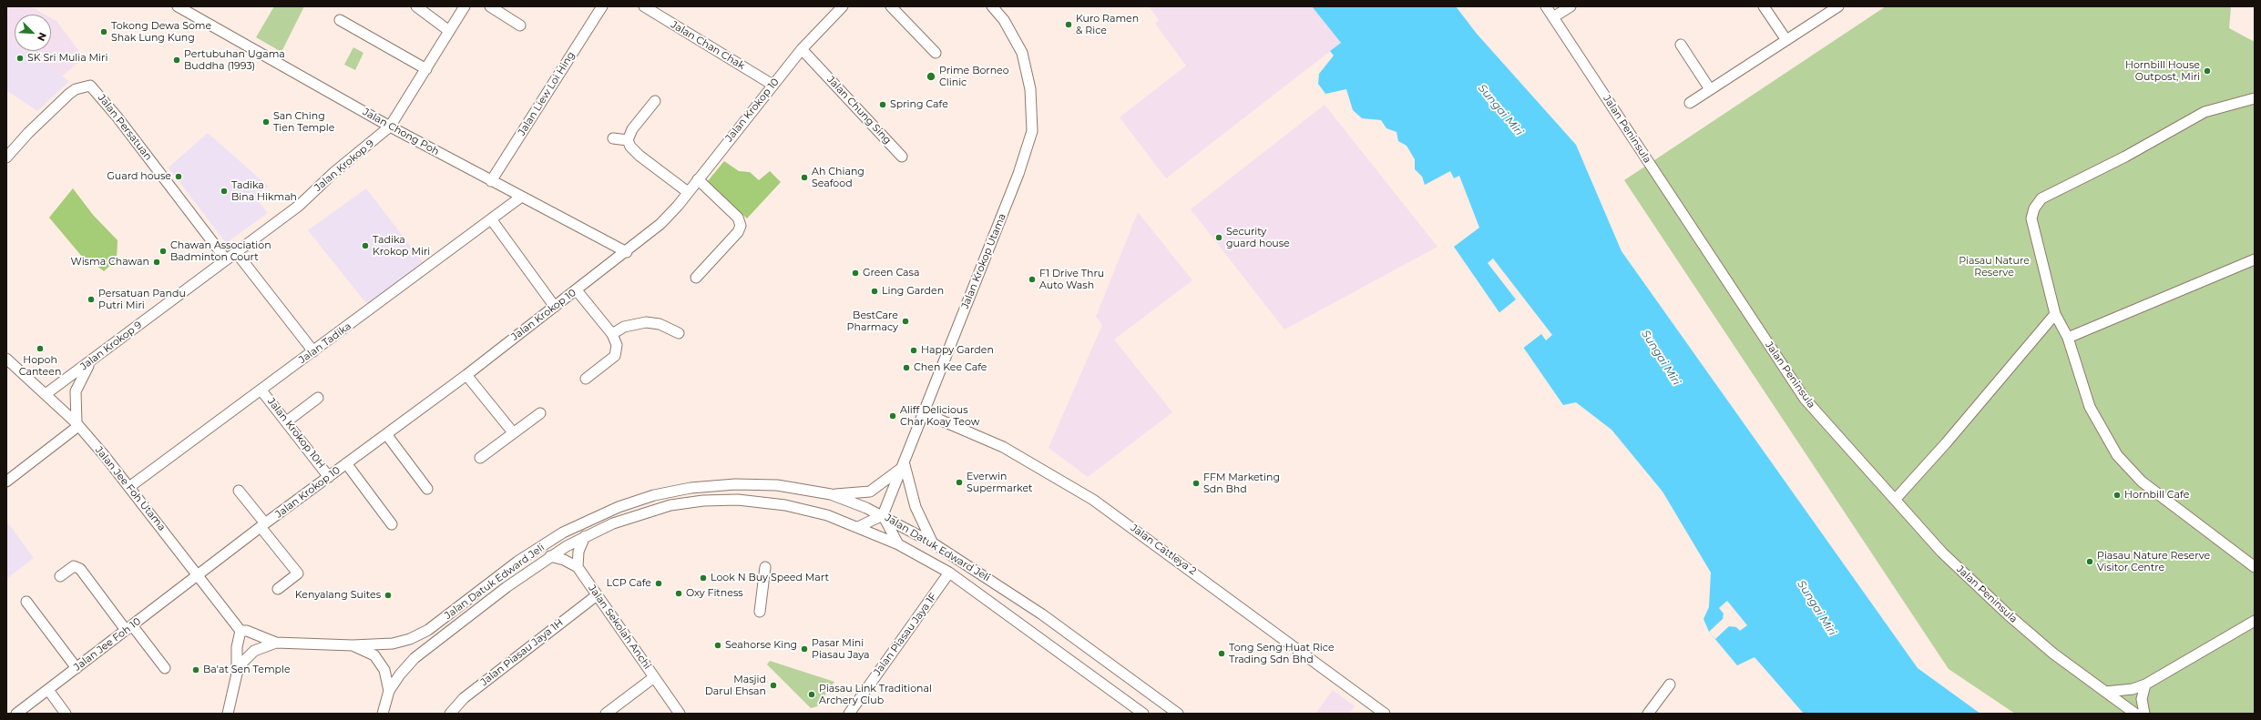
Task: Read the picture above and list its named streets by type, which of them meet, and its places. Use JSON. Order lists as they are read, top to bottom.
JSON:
{
  "streets": {
    "street": [
      "Jalan Chan Chak",
      "Jalan Liew Loi Hing",
      "Jalan Krokop 10",
      "Jalan Chung Sing",
      "Jalan Persatuan",
      "Jalan Peninsula",
      "Jalan Chong Poh",
      "Jalan Krokop 9",
      "Jalan Krokop Utama",
      "Jalan Tadika",
      "Jalan Krokop 10H",
      "Jalan Jee Foh Utama",
      "Jalan Datuk Edward Jeli",
      "Jalan Cattleya 2",
      "Jalan Sekolah Anchi",
      "Jalan Piasau Jaya 1F",
      "Jalan Jee Foh 10",
      "Jalan Piasau Jaya 1H"
    ]
  },
  "crossings": [
    ["Jalan Chan Chak", "Jalan Krokop 10"],
    ["Jalan Liew Loi Hing", "Jalan Chong Poh"],
    ["Jalan Krokop 10", "Jalan Chung Sing"],
    ["Jalan Krokop 10", "Jalan Chong Poh"],
    ["Jalan Krokop 10", "Jalan Krokop 10H"],
    ["Jalan Krokop 10", "Jalan Jee Foh Utama"],
    ["Jalan Krokop 10", "Jalan Jee Foh 10"],
    ["Jalan Persatuan", "Jalan Krokop 9"],
    ["Jalan Chong Poh", "Jalan Krokop 9"],
    ["Jalan Chong Poh", "Jalan Tadika"],
    ["Jalan Krokop 9", "Jalan Jee Foh Utama"],
    ["Jalan Krokop Utama", "Jalan Datuk Edward Jeli"],
    ["Jalan Krokop Utama", "Jalan Cattleya 2"],
    ["Jalan Tadika", "Jalan Krokop 10H"],
    ["Jalan Tadika", "Jalan Jee Foh Utama"],
    ["Jalan Jee Foh Utama", "Jalan Jee Foh 10"],
    ["Jalan Datuk Edward Jeli", "Jalan Piasau Jaya 1F"],
    ["Jalan Sekolah Anchi", "Jalan Piasau Jaya 1H"]
  ],
  "water": ["Sungai Miri"],
  "parks": ["Piasau Nature Reserve"],
  "places": [
    "Kuro Ramen & Rice",
    "Tokong Dewa Some Shak Lung Kung",
    "SK Sri Mulia Miri",
    "Pertubuhan Ugama Buddha (1993)",
    "Hornbill House Outpost, Miri",
    "Prime Borneo Clinic",
    "Spring Cafe",
    "San Ching Tien Temple",
    "Guard house",
    "Ah Chiang Seafood",
    "Tadika Bina Hikmah",
    "Security guard house",
    "Tadika Krokop Miri",
    "Chawan Association Badminton Court",
    "Wisma Chawan",
    "Green Casa",
    "F1 Drive Thru Auto Wash",
    "Ling Garden",
    "Persatuan Pandu Putri Miri",
    "BestCare Pharmacy",
    "Hopoh Canteen",
    "Happy Garden",
    "Chen Kee Cafe",
    "Aliff Delicious Char Koay Teow",
    "Everwin Supermarket",
    "FFM Marketing Sdn Bhd",
    "Hornbill Cafe",
    "Piasau Nature Reserve Visitor Centre",
    "Look N Buy Speed Mart",
    "LCP Cafe",
    "Oxy Fitness",
    "Kenyalang Suites",
    "Seahorse King",
    "Pasar Mini Piasau Jaya",
    "Tong Seng Huat Rice Trading Sdn Bhd",
    "Ba'at Sen Temple",
    "Masjid Darul Ehsan",
    "Piasau Link Traditional Archery Club"
  ],
  "north": "bottom right"
}
